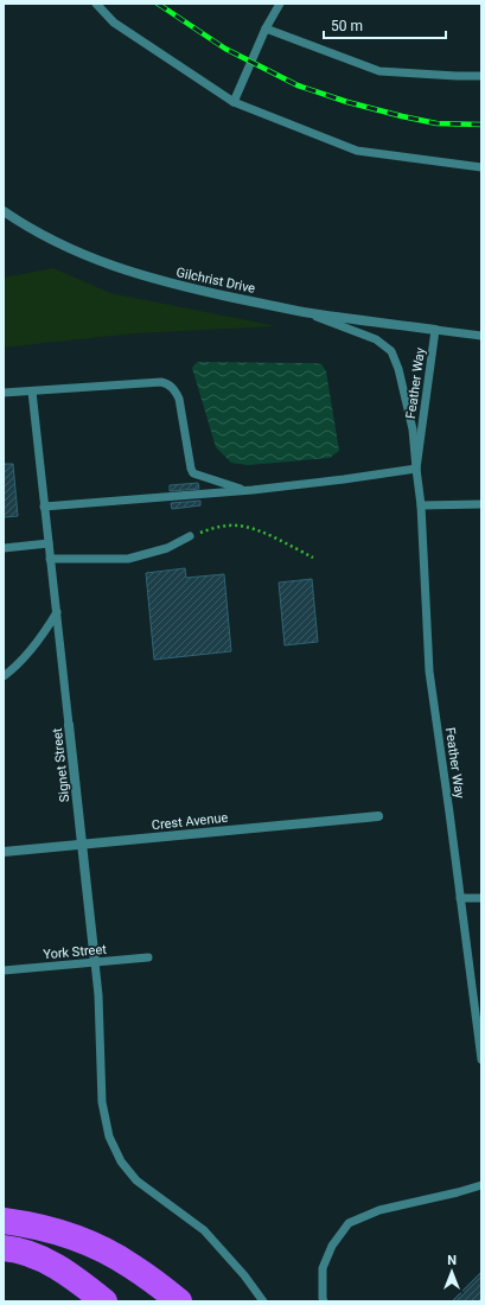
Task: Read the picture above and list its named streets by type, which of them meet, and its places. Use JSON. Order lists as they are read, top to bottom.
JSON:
{
  "streets": {
    "street": ["Gilchrist Drive", "Signet Street", "Crest Avenue"],
    "lane": ["Feather Way", "York Street"]
  },
  "crossings": [
    ["Gilchrist Drive", "Feather Way"],
    ["Signet Street", "Crest Avenue"],
    ["Signet Street", "York Street"]
  ],
  "scale_bar": "50 m",
  "north": "top"
}
